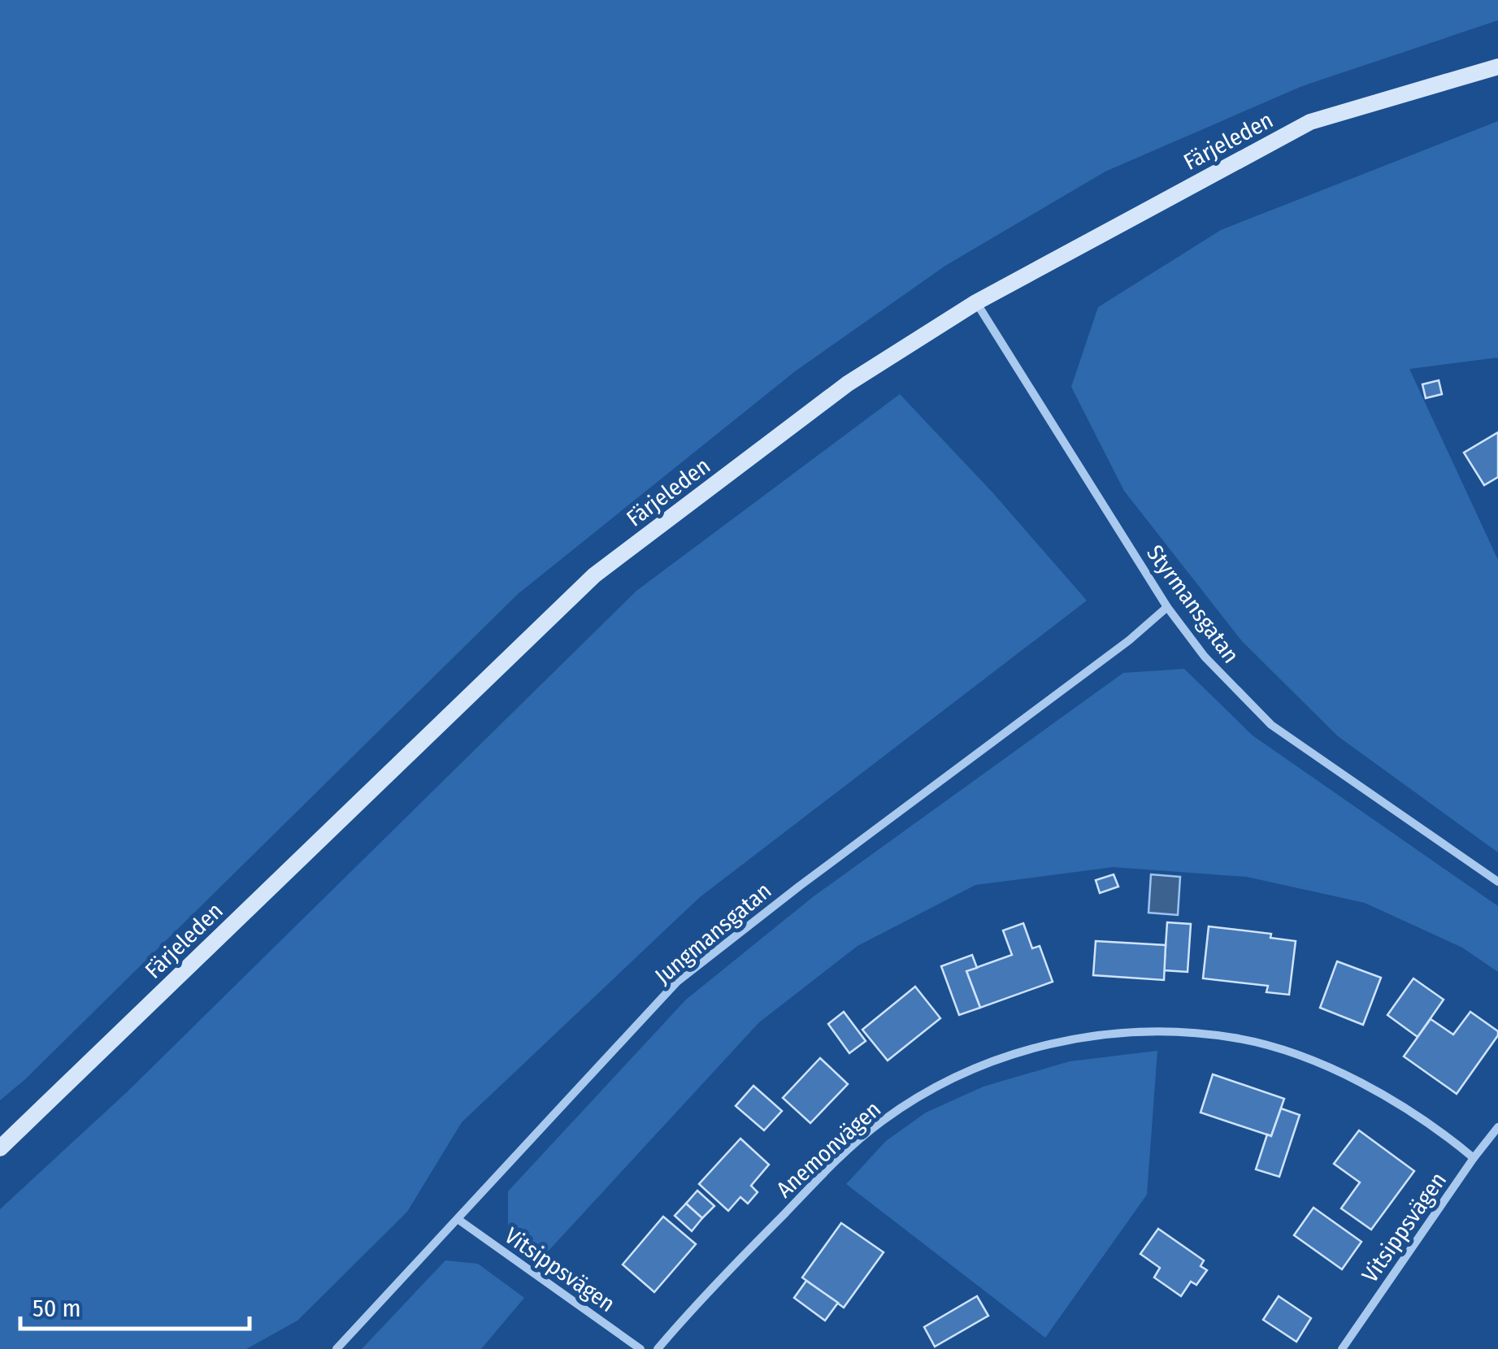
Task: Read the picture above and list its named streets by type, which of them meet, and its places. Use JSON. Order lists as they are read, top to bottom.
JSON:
{
  "streets": {
    "main road": ["Färjeleden"],
    "street": [
      "Styrmansgatan",
      "Jungmansgatan",
      "Anemonvägen",
      "Vitsippsvägen"
    ]
  },
  "crossings": [
    ["Färjeleden", "Styrmansgatan"],
    ["Styrmansgatan", "Jungmansgatan"],
    ["Jungmansgatan", "Vitsippsvägen"],
    ["Anemonvägen", "Vitsippsvägen"]
  ],
  "scale_bar": "50 m"
}
